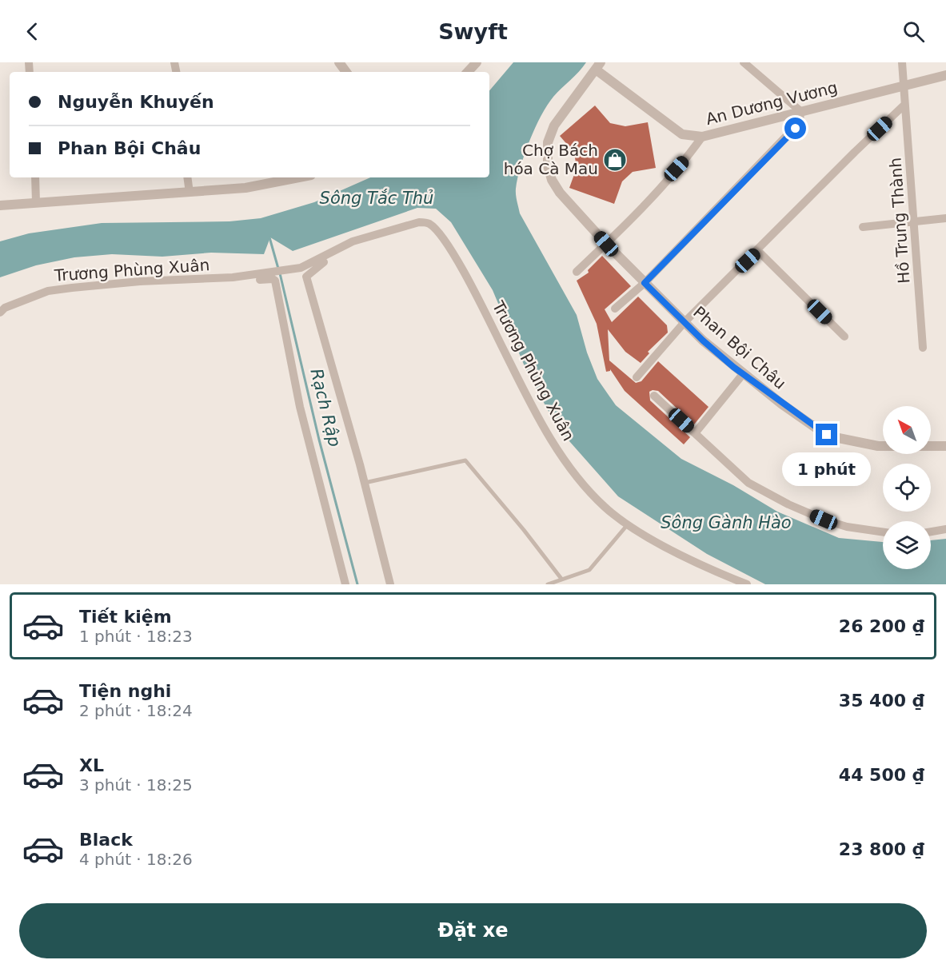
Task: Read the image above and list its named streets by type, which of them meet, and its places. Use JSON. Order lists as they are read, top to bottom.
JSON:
{
  "streets": {
    "street": [
      "An Dương Vương",
      "Hồ Trung Thành",
      "Trương Phùng Xuân",
      "Phan Bội Châu"
    ]
  },
  "crossings": [
    ["An Dương Vương", "Hồ Trung Thành"],
    ["An Dương Vương", "Phan Bội Châu"]
  ],
  "water": ["Sông Tắc Thủ", "Rạch Rập", "Sông Gành Hào"],
  "places": {
    "shop": ["Chợ Bách hóa Cà Mau"]
  },
  "north": "top left",
  "page": {
    "header": "Swyft",
    "banner": ["Nguyễn Khuyến", "Phan Bội Châu"],
    "bubble": "1 phút",
    "list": [
      {
        "name": "Tiết kiệm",
        "note": "1 phút · 18:23",
        "value": "26 200 ₫"
      },
      {
        "name": "Tiện nghi",
        "note": "2 phút · 18:24",
        "value": "35 400 ₫"
      },
      {
        "name": "XL",
        "note": "3 phút · 18:25",
        "value": "44 500 ₫"
      },
      {
        "name": "Black",
        "note": "4 phút · 18:26",
        "value": "23 800 ₫"
      }
    ],
    "buttons": "Đặt xe"
  }
}
